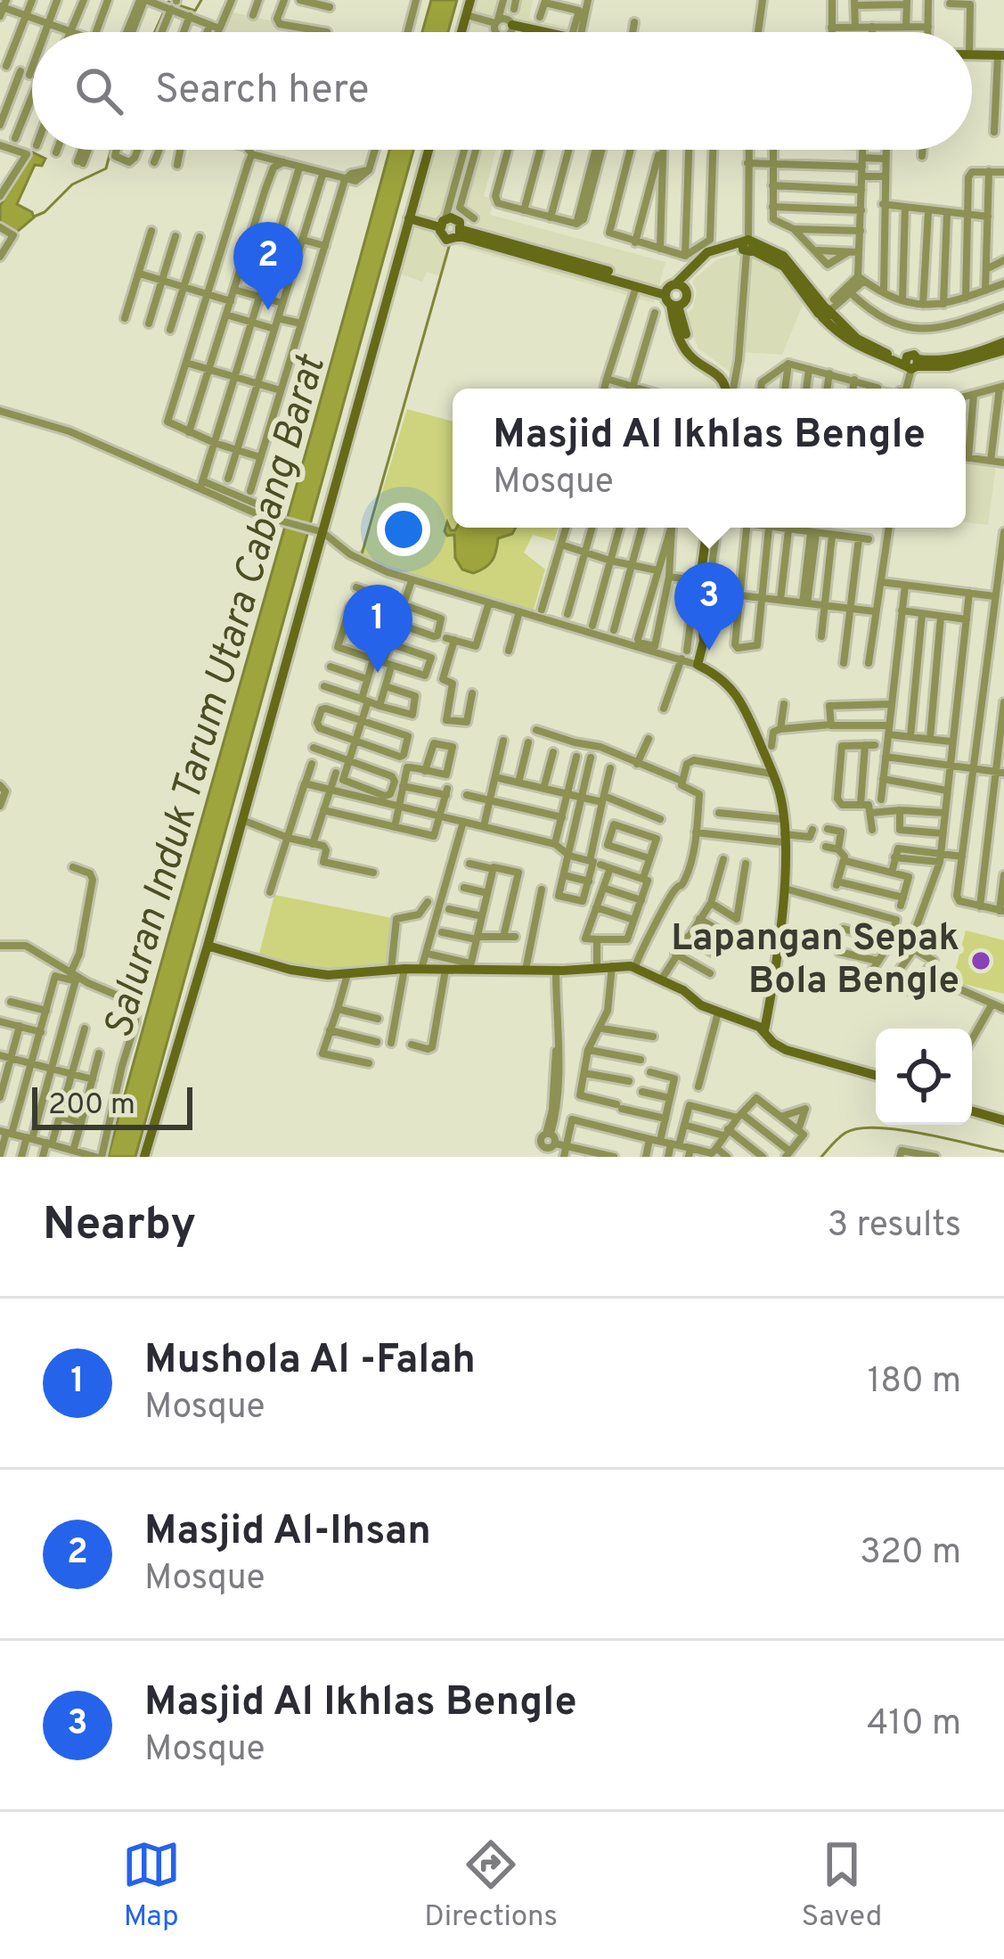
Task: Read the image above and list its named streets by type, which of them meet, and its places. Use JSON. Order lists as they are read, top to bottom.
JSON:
{
  "water": ["Saluran Induk Tarum Utara Cabang Barat"],
  "places": ["Lapangan Sepak Bola Bengle"],
  "scale_bar": "200 m",
  "page": {
    "search": "Search here",
    "pins": ["2", "3", "1"],
    "popup": ["Masjid Al Ikhlas Bengle", "Mosque"],
    "scale": "200 m",
    "heading": ["Nearby", "3 results"],
    "list": [
      {
        "mark": "1",
        "name": "Mushola Al -Falah",
        "note": "Mosque",
        "value": "180 m"
      },
      {
        "mark": "2",
        "name": "Masjid Al-Ihsan",
        "note": "Mosque",
        "value": "320 m"
      },
      {
        "mark": "3",
        "name": "Masjid Al Ikhlas Bengle",
        "note": "Mosque",
        "value": "410 m"
      }
    ],
    "nav": ["Map", "Directions", "Saved"]
  }
}
